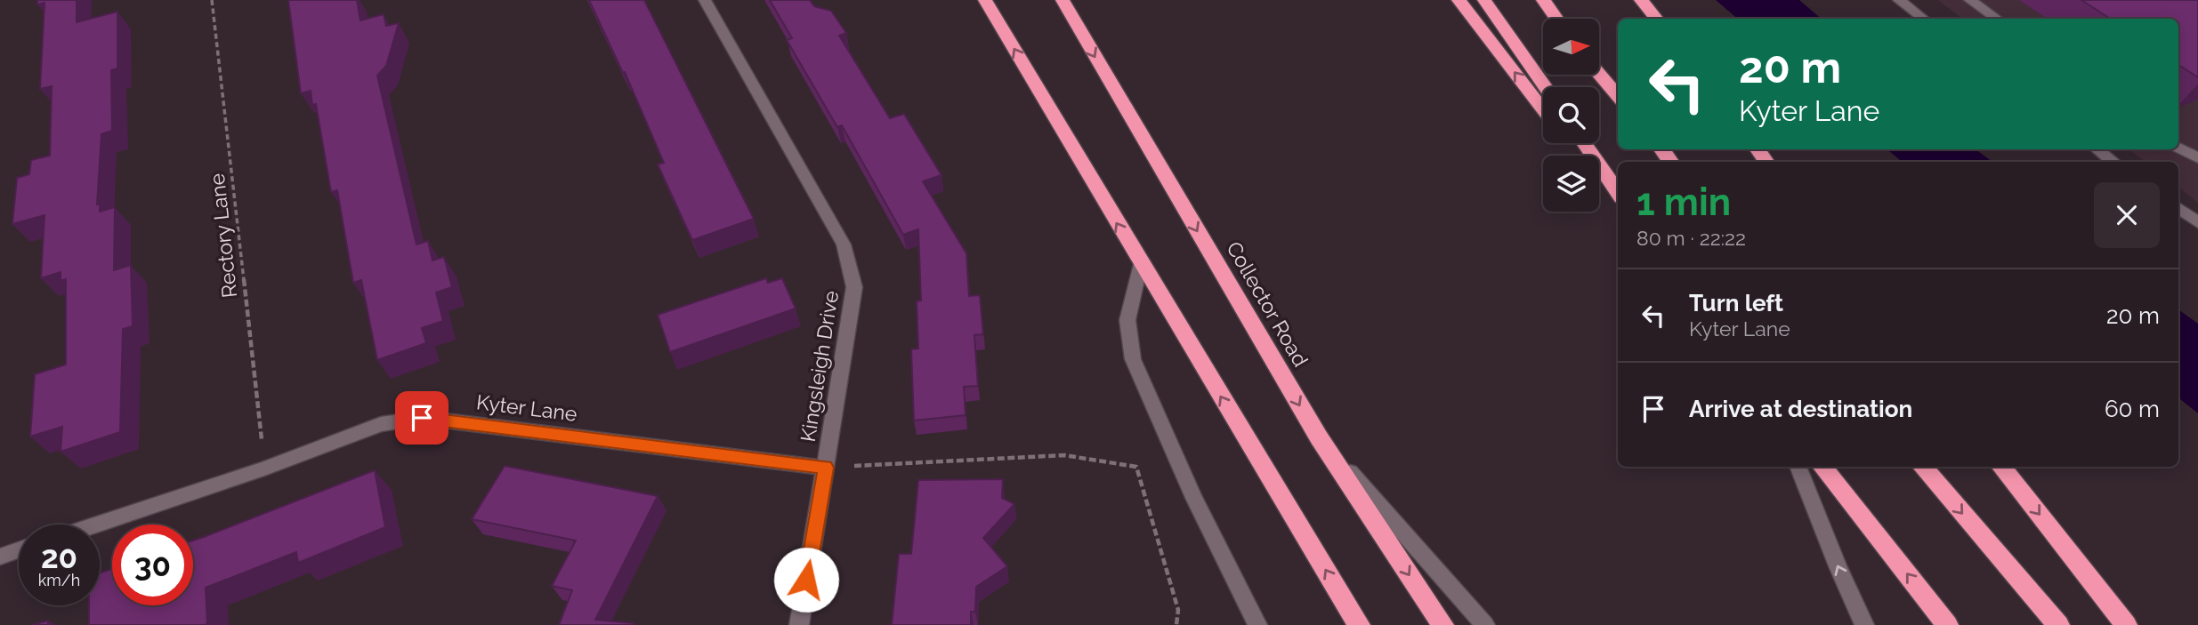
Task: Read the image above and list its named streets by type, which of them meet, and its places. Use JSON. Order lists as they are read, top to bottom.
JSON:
{
  "streets": {
    "highway": ["Collector Road"],
    "street": ["Kingsleigh Drive", "Kyter Lane"],
    "path": ["Rectory Lane"]
  },
  "crossings": [
    ["Rectory Lane", "Kyter Lane"],
    ["Kingsleigh Drive", "Kyter Lane"]
  ],
  "north": "right",
  "page": {
    "turn": ["20 m", "Kyter Lane"],
    "heading": ["1 min", "80 m · 22:22"],
    "list": [
      {
        "name": "Turn left",
        "note": "Kyter Lane",
        "value": "20 m"
      },
      {
        "name": "Arrive at destination",
        "value": "60 m"
      }
    ],
    "speed": "20 km/h",
    "limit": "30"
  }
}
